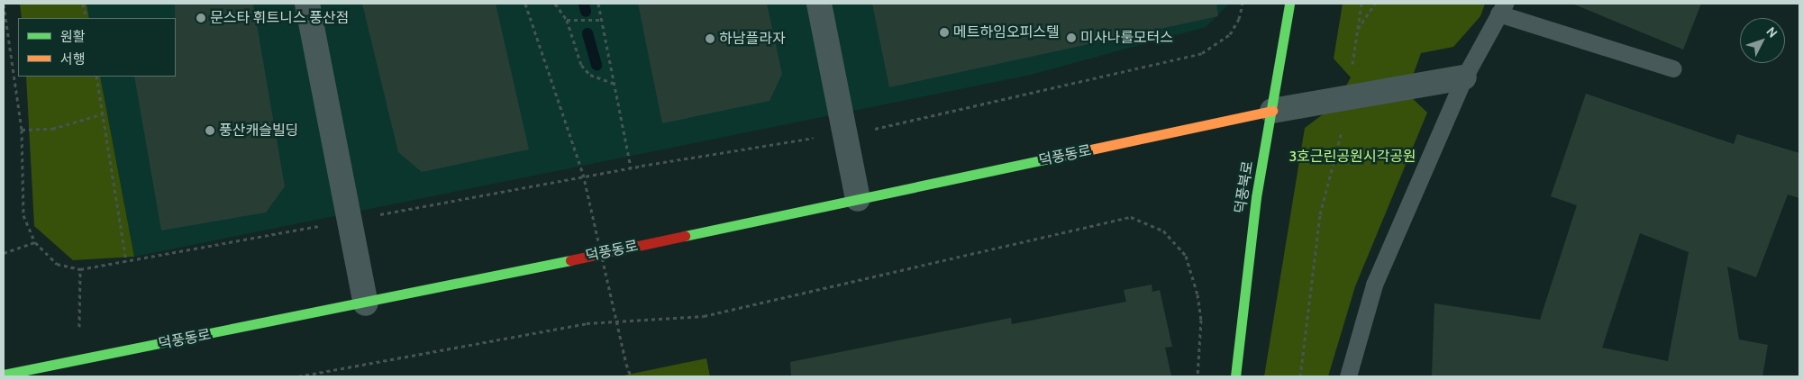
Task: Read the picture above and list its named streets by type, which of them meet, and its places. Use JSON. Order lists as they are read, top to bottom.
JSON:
{
  "streets": {
    "street": ["덕풍동로", "덕풍북로"]
  },
  "crossings": [
    ["덕풍동로", "덕풍북로"]
  ],
  "parks": ["3호근린공원시각공원"],
  "places": [
    "문스타 휘트니스 풍산점",
    "메트하임오피스텔",
    "미사나룰모터스",
    "하남플라자",
    "풍산캐슬빌딩"
  ],
  "legend": ["원활", "서행"],
  "north": "top right"
}
